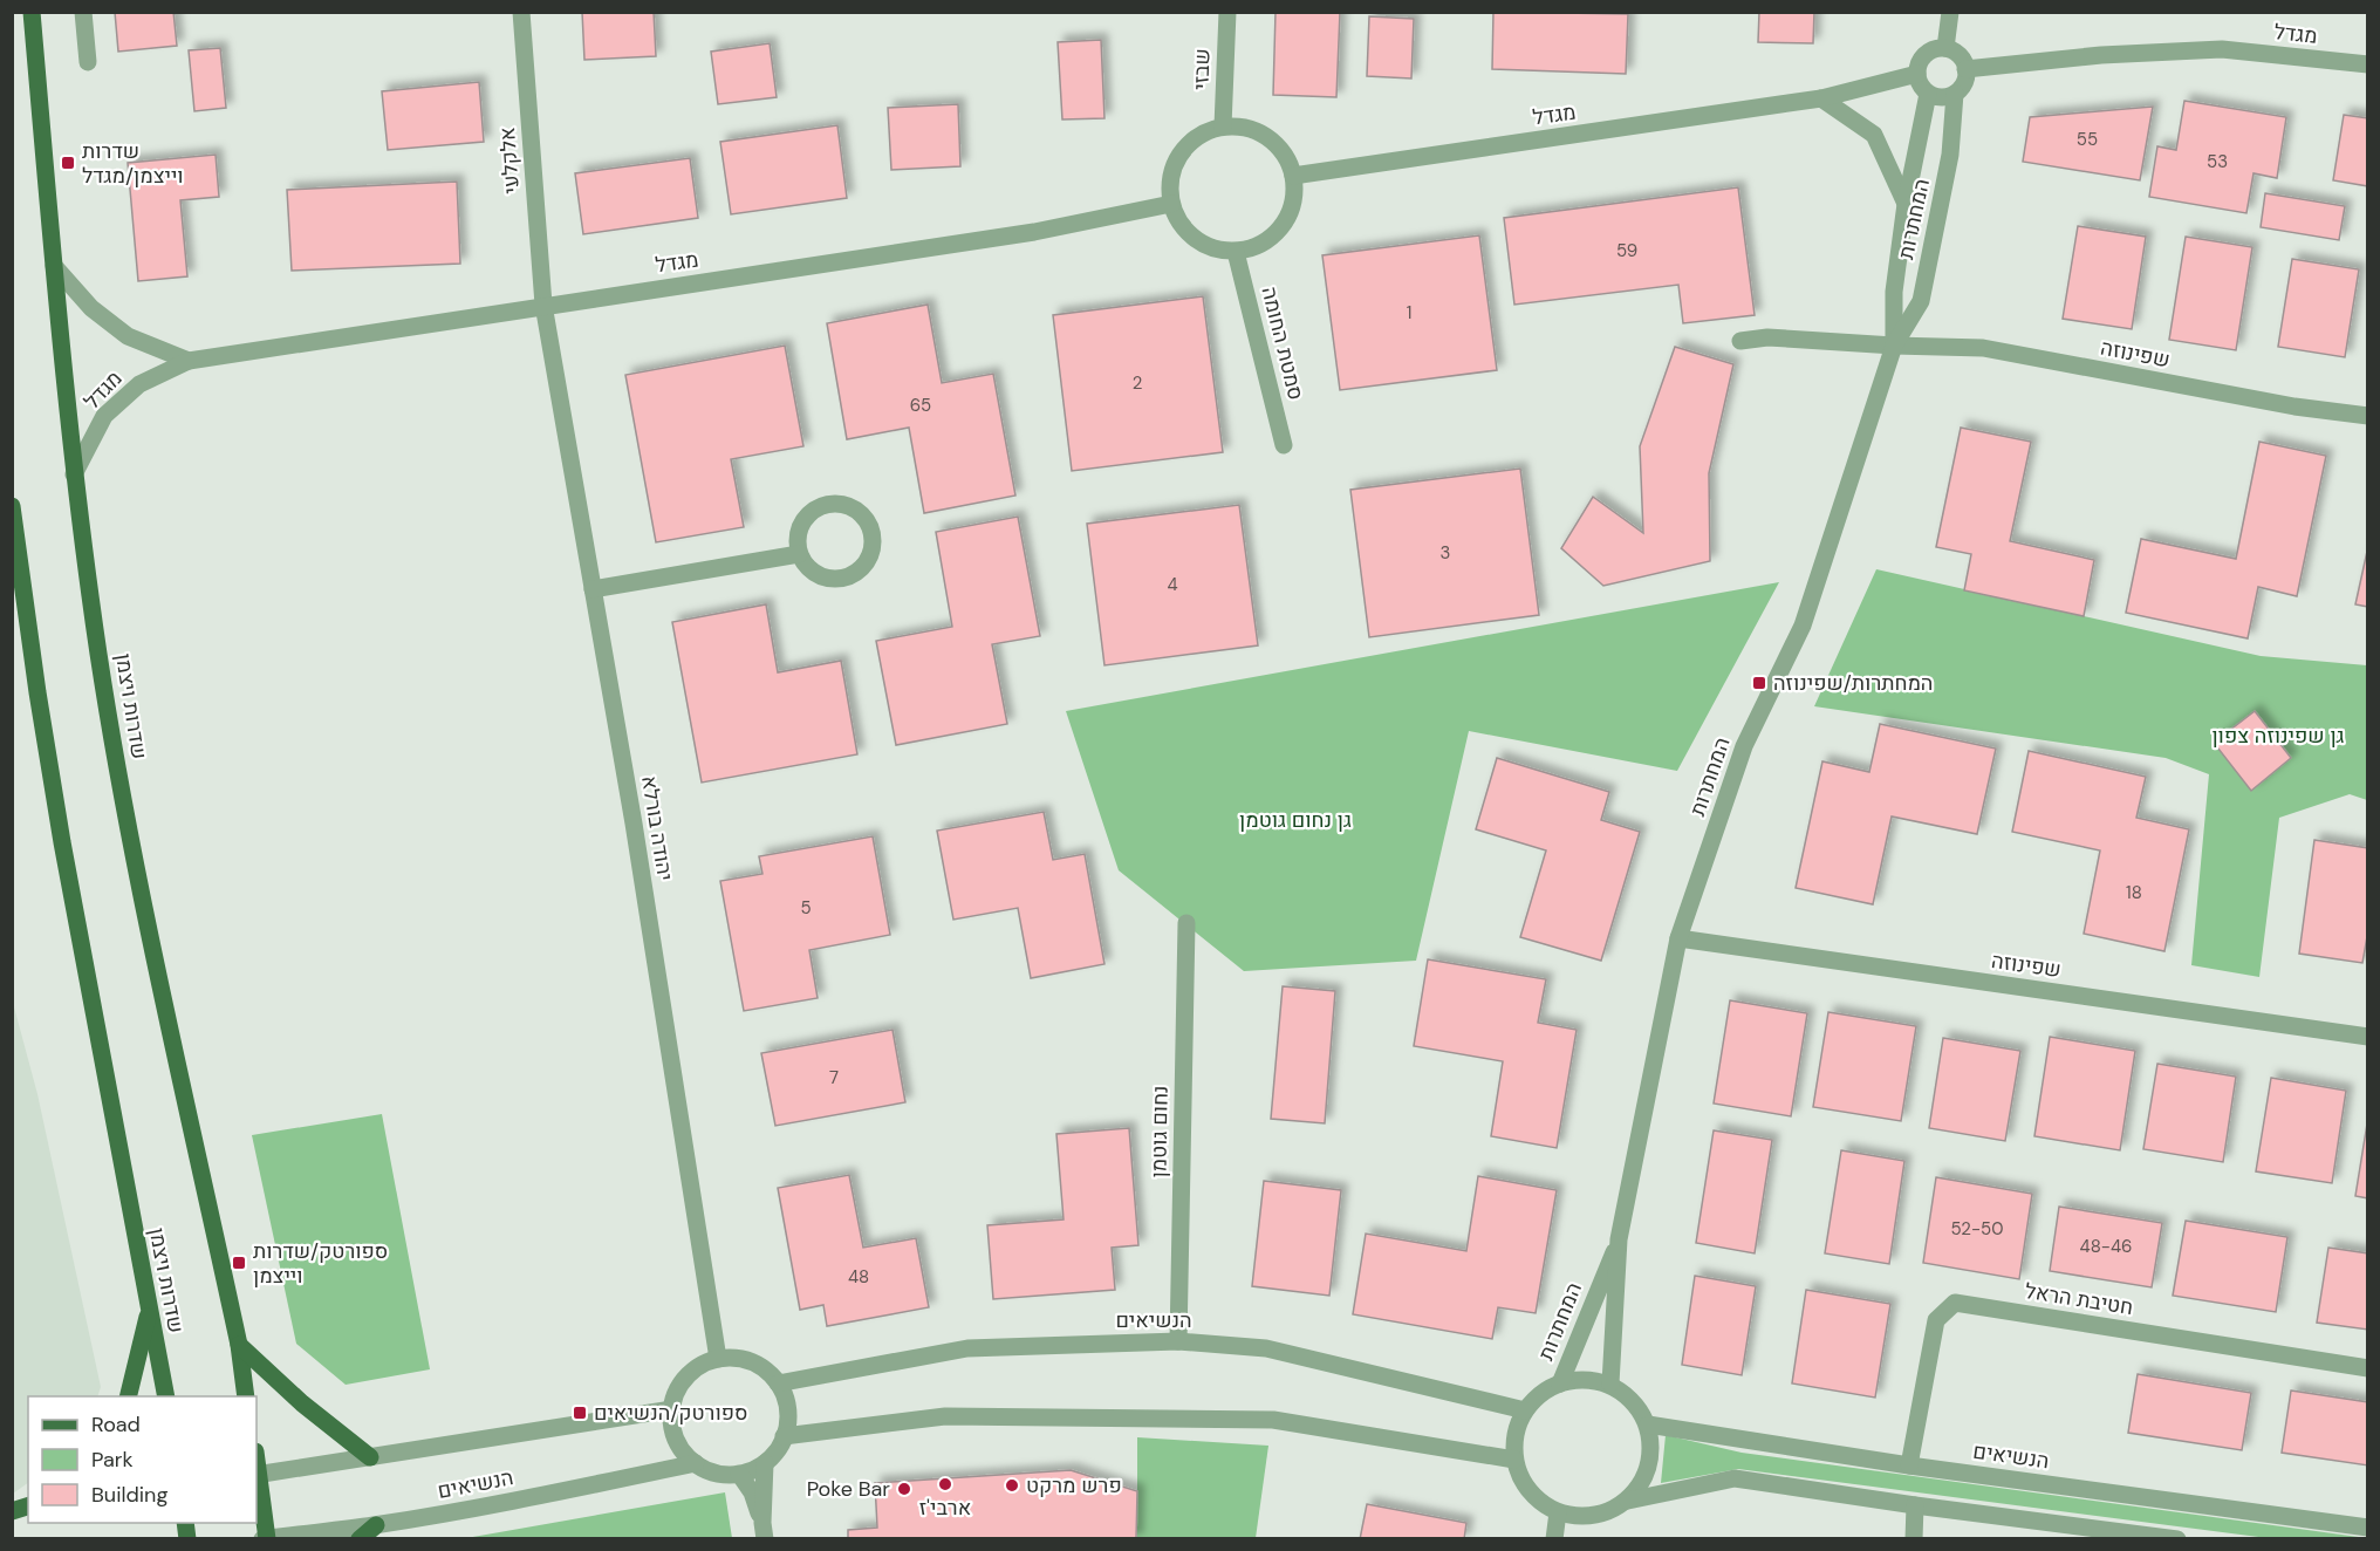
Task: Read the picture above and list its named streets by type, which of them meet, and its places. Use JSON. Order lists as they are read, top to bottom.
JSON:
{
  "streets": {
    "main road": ["שדרות ויצמן"],
    "street": [
      "מגדל",
      "שבזי",
      "אלקלעי",
      "המחתרות",
      "סמטת החומה",
      "שפינוזה",
      "יהודה בורלא",
      "נחום גוטמן",
      "חטיבת הראל",
      "הנשיאים"
    ]
  },
  "crossings": [
    ["מגדל", "שבזי"],
    ["מגדל", "אלקלעי"],
    ["מגדל", "המחתרות"],
    ["מגדל", "סמטת החומה"],
    ["מגדל", "שדרות ויצמן"],
    ["מגדל", "יהודה בורלא"],
    ["שבזי", "סמטת החומה"],
    ["אלקלעי", "יהודה בורלא"],
    ["המחתרות", "שפינוזה"],
    ["המחתרות", "הנשיאים"],
    ["יהודה בורלא", "הנשיאים"],
    ["נחום גוטמן", "הנשיאים"],
    ["חטיבת הראל", "הנשיאים"]
  ],
  "parks": ["גן שפינוזה צפון", "גן נחום גוטמן"],
  "places": {
    "transit": [
      "שדרות וייצמן/מגדל",
      "המחתרות/שפינוזה",
      "ספורטק/שדרות וייצמן",
      "ספורטק/הנשיאים"
    ],
    "other": ["ארבי'ז", "פרש מרקט", "Poke Bar"]
  },
  "house_numbers": [
    "55",
    "53",
    "59",
    "1",
    "2",
    "65",
    "3",
    "4",
    "18",
    "5",
    "7",
    "52-50",
    "48-46",
    "48"
  ],
  "legend": ["Road", "Park", "Building"]
}
